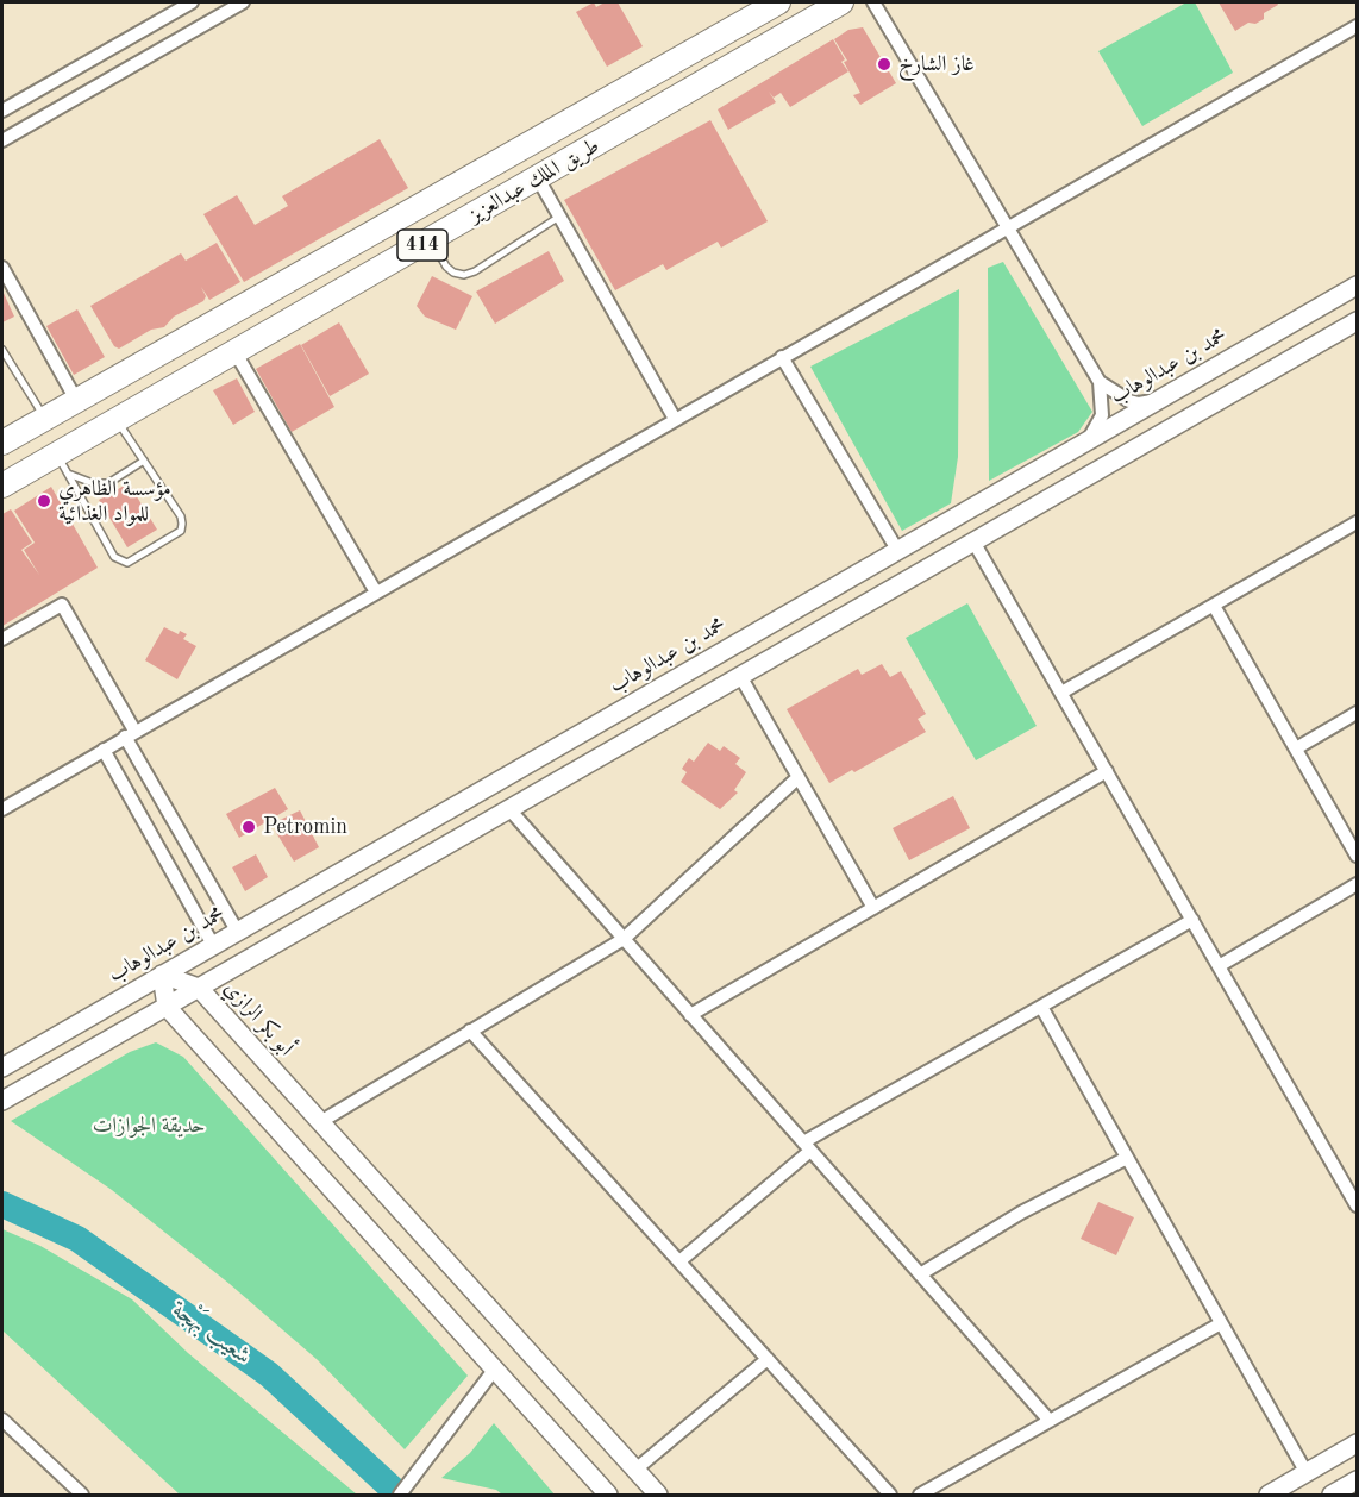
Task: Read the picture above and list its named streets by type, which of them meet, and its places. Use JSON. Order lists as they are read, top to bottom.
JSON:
{
  "streets": {
    "highway": ["طريق الملك عبدالعزيز", "414"],
    "street": ["محمد بن عبدالوهاب", "أبو بكر الرازي"]
  },
  "crossings": [
    ["محمد بن عبدالوهاب", "أبو بكر الرازي"]
  ],
  "water": ["شعيب بَهْجة"],
  "parks": ["حديقة الجوازات"],
  "places": ["غاز الشارخ", "مؤسسة الظاهري للمواد الغذائية", "Petromin"]
}
